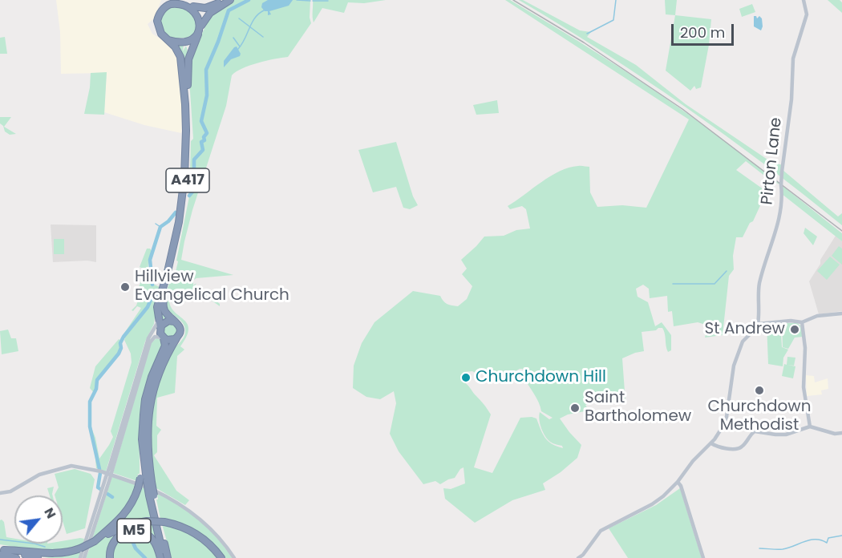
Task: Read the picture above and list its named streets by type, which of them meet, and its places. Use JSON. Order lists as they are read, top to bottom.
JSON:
{
  "streets": {
    "highway": ["A417", "M5"],
    "street": ["Pirton Lane"]
  },
  "places": [
    "Hillview Evangelical Church",
    "St Andrew",
    "Churchdown Hill",
    "Churchdown Methodist",
    "Saint Bartholomew"
  ],
  "scale_bar": "200 m",
  "north": "top right"
}
